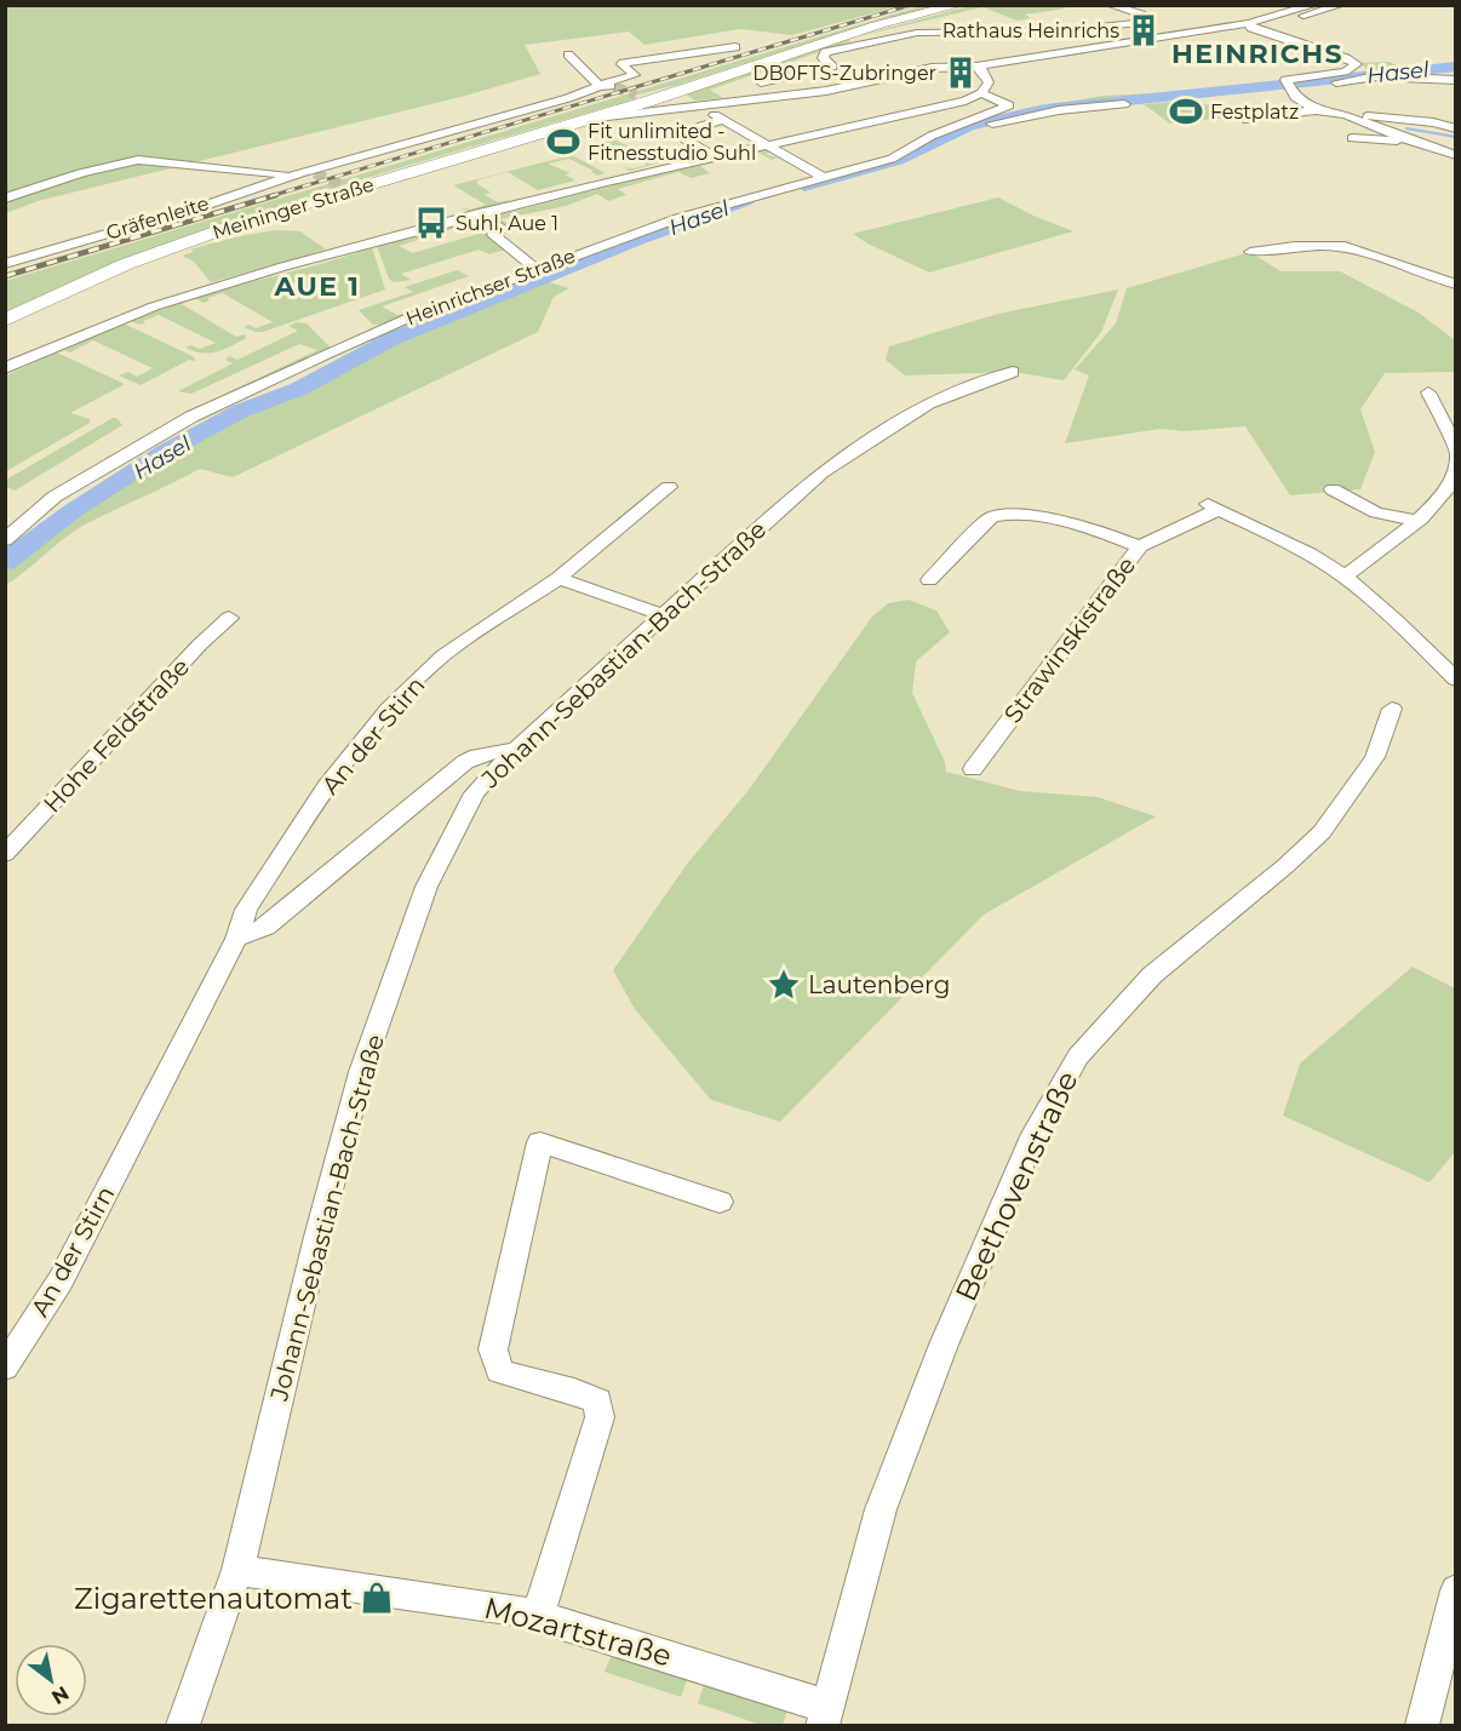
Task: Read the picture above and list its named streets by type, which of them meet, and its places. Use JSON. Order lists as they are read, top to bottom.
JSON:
{
  "streets": {
    "main road": ["Meininger Straße"],
    "street": [
      "Gräfenleite",
      "Heinrichser Straße",
      "Strawinskistraße",
      "Johann-Sebastian-Bach-Straße",
      "Hohe Feldstraße",
      "An der Stirn",
      "Beethovenstraße",
      "Mozartstraße"
    ]
  },
  "crossings": [
    ["Johann-Sebastian-Bach-Straße", "Mozartstraße"],
    ["Beethovenstraße", "Mozartstraße"]
  ],
  "districts": ["HEINRICHS", "AUE 1"],
  "water": ["Hasel"],
  "places": {
    "building": ["Rathaus Heinrichs", "DB0FTS-Zubringer"],
    "sports": ["Festplatz", "Fit unlimited - Fitnesstudio Suhl"],
    "bus stop": ["Suhl, Aue 1"],
    "place": ["Lautenberg"],
    "shop": ["Zigarettenautomat"]
  },
  "north": "bottom right"
}
